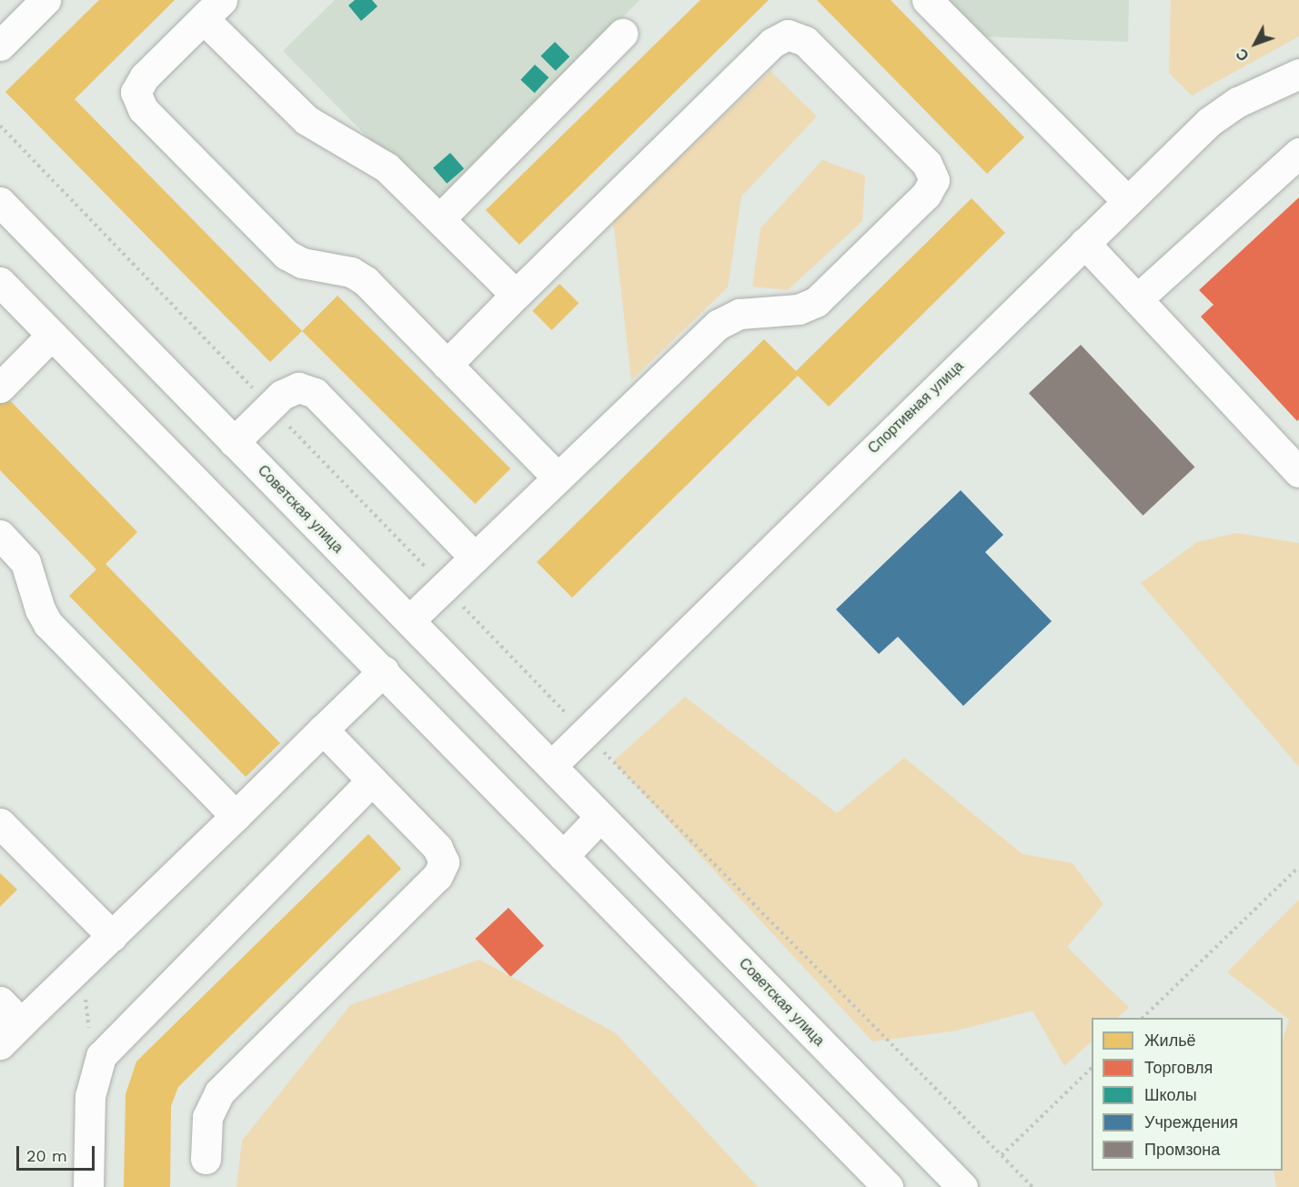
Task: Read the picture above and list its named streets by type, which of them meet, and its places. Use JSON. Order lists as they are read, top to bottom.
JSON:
{
  "streets": {
    "street": ["Спортивная улица", "Советская улица"]
  },
  "crossings": [
    ["Спортивная улица", "Советская улица"]
  ],
  "legend": [
    "Жильё",
    "Торговля",
    "Школы",
    "Учреждения",
    "Промзона"
  ],
  "scale_bar": "20 m",
  "north": "bottom left"
}
